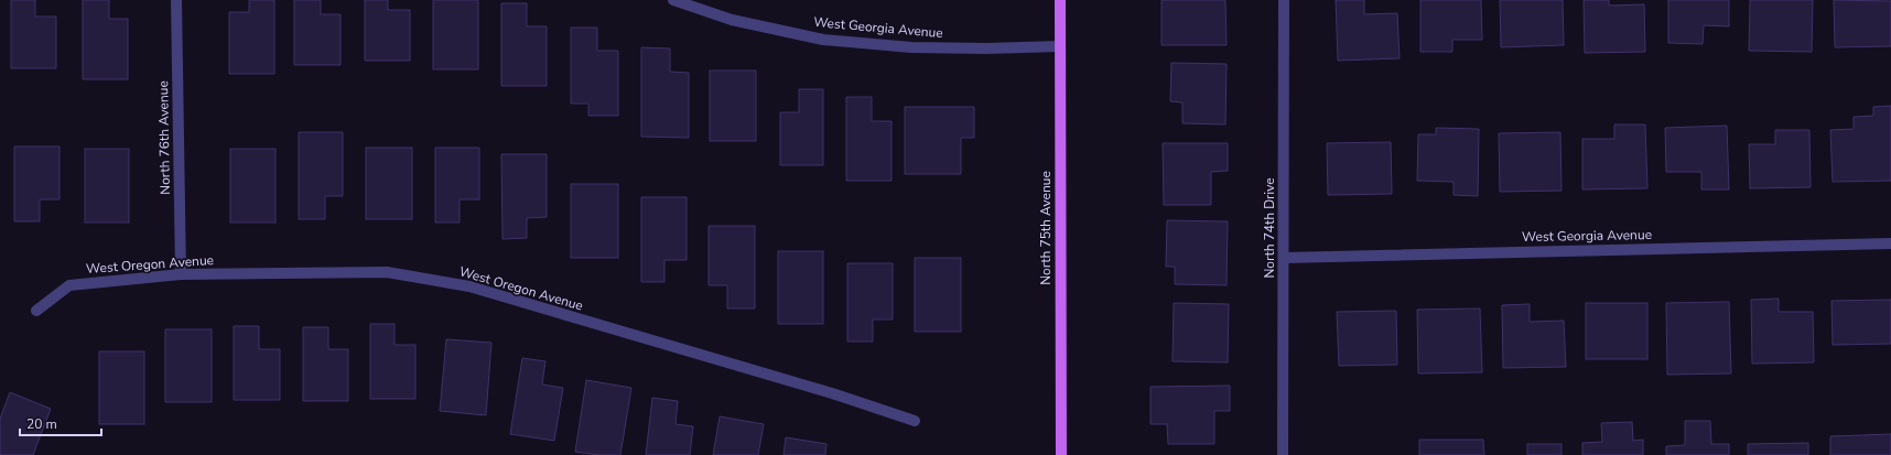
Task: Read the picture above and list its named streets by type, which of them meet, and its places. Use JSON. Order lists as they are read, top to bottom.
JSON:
{
  "streets": {
    "main road": ["North 75th Avenue"],
    "street": [
      "West Georgia Avenue",
      "North 76th Avenue",
      "North 74th Drive",
      "West Oregon Avenue"
    ]
  },
  "crossings": [
    ["West Georgia Avenue", "North 75th Avenue"],
    ["West Georgia Avenue", "North 74th Drive"],
    ["North 76th Avenue", "West Oregon Avenue"]
  ],
  "scale_bar": "20 m"
}
